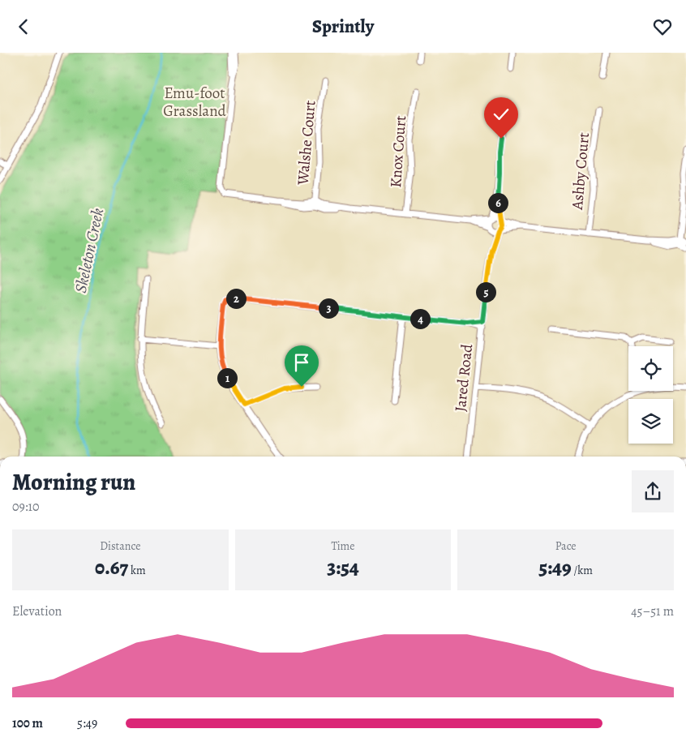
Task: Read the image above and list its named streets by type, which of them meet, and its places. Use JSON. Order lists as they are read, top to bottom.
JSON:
{
  "streets": {
    "street": [
      "Walshe Court",
      "Knox Court",
      "Ashby Court",
      "Jared Road"
    ]
  },
  "water": ["Skeleton Creek"],
  "parks": ["Emu-foot Grassland"],
  "page": {
    "header": "Sprintly",
    "pins": [
      "6",
      "5",
      "2",
      "3",
      "4",
      "1"
    ],
    "heading": ["Morning run", "09:10"],
    "stats": [
      ["Distance", "0.67 km"],
      ["Time", "3:54"],
      ["Pace", "5:49 /km"]
    ],
    "chart": ["Elevation", "45–51 m"],
    "list": [
      {
        "name": "100 m",
        "note": "5:49"
      }
    ]
  }
}
